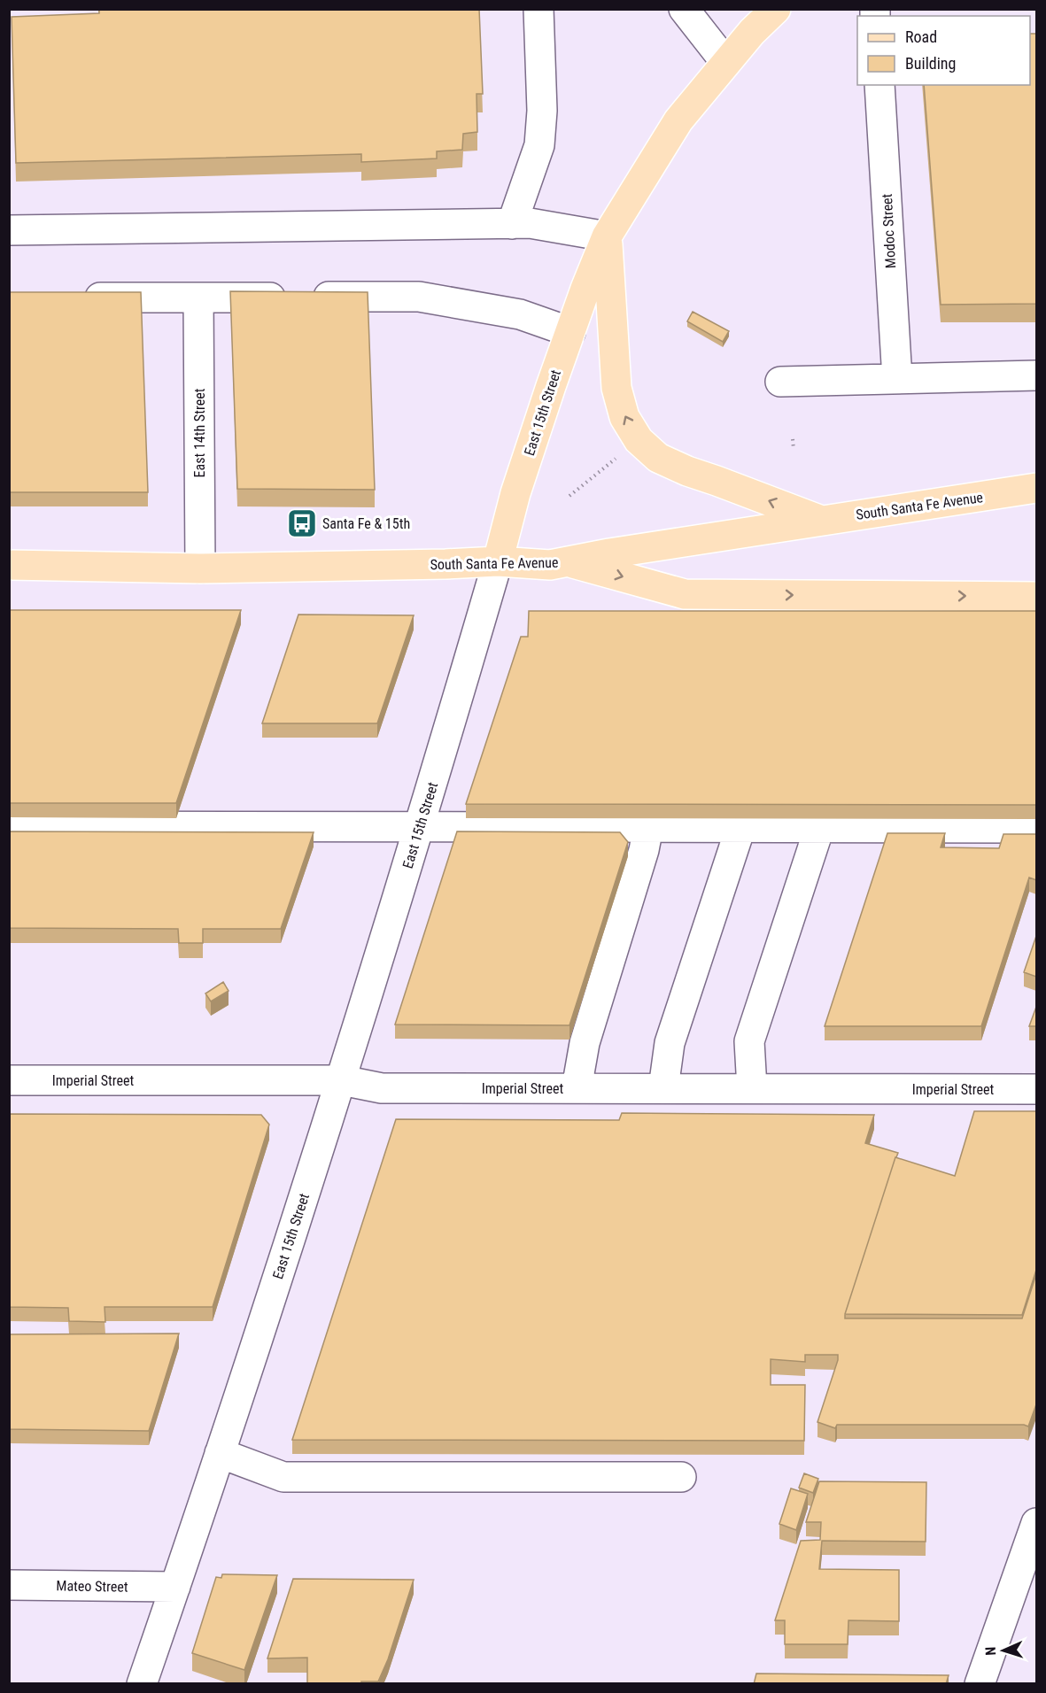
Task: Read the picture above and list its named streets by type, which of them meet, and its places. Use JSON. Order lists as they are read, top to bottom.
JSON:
{
  "streets": {
    "main road": ["East 15th Street", "South Santa Fe Avenue"],
    "street": [
      "Modoc Street",
      "East 14th Street",
      "Imperial Street",
      "Mateo Street"
    ]
  },
  "crossings": [
    ["East 15th Street", "South Santa Fe Avenue"],
    ["East 15th Street", "Imperial Street"],
    ["East 15th Street", "Mateo Street"],
    ["East 14th Street", "South Santa Fe Avenue"]
  ],
  "places": {
    "bus stop": ["Santa Fe & 15th"]
  },
  "legend": ["Road", "Building"],
  "north": "left"
}
